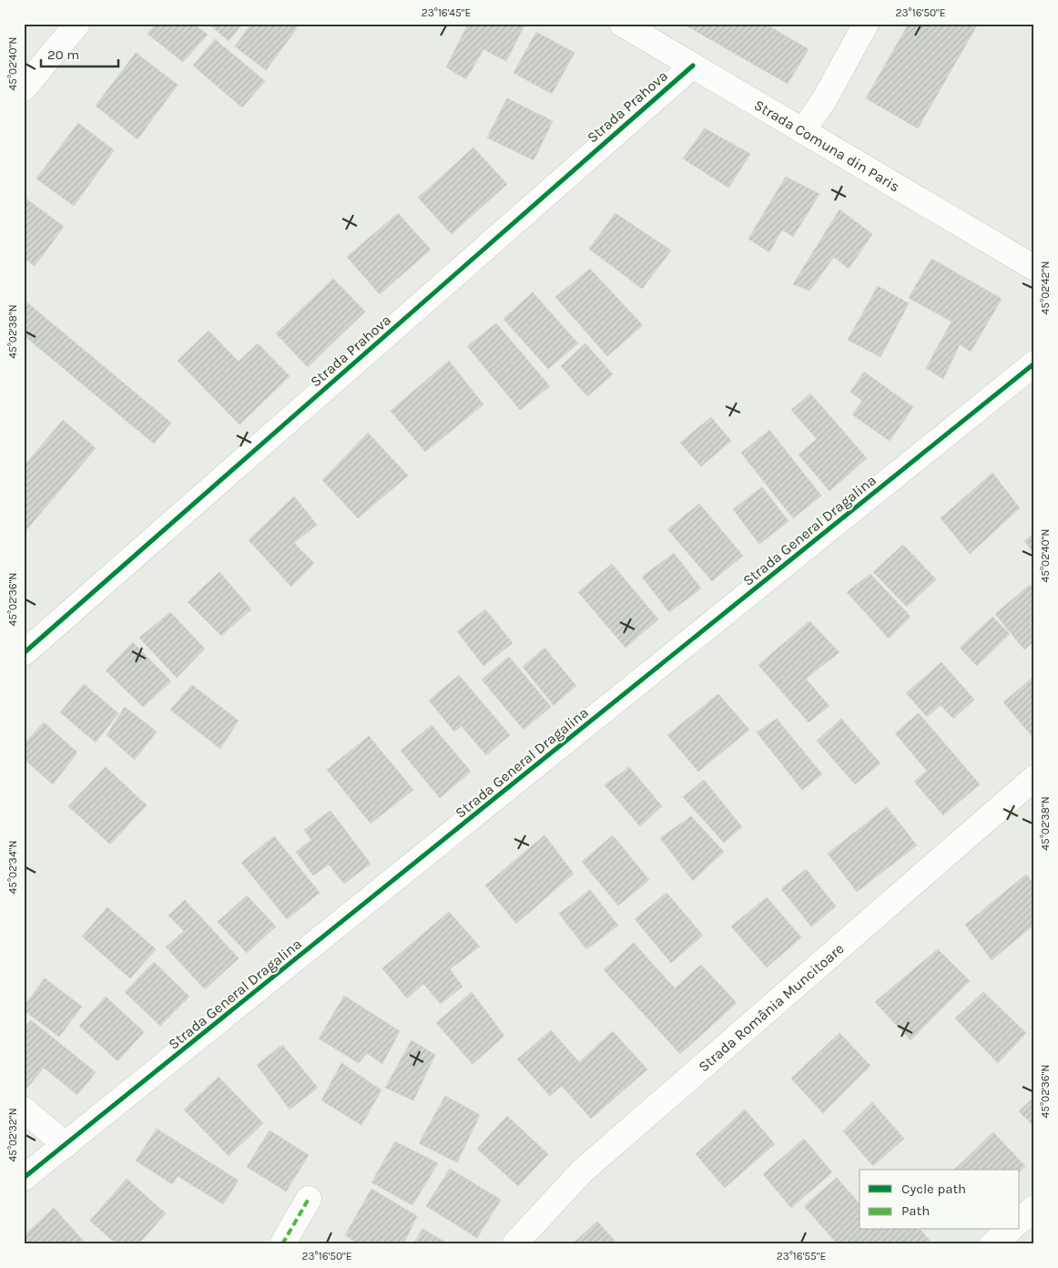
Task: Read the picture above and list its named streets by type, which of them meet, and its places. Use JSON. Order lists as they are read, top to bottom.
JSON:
{
  "streets": {
    "street": [
      "Strada Prahova",
      "Strada Comuna din Paris",
      "Strada General Dragalina",
      "Strada România Muncitoare"
    ]
  },
  "crossings": [
    ["Strada Prahova", "Strada Comuna din Paris"]
  ],
  "legend": ["Cycle path", "Path"],
  "scale_bar": "20 m",
  "coordinates": [
    "23°16'45\"E",
    "23°16'50\"E",
    "45°02'40\"N",
    "45°02'42\"N",
    "45°02'38\"N",
    "45°02'36\"N",
    "45°02'34\"N",
    "45°02'32\"N",
    "23°16'55\"E"
  ]
}
